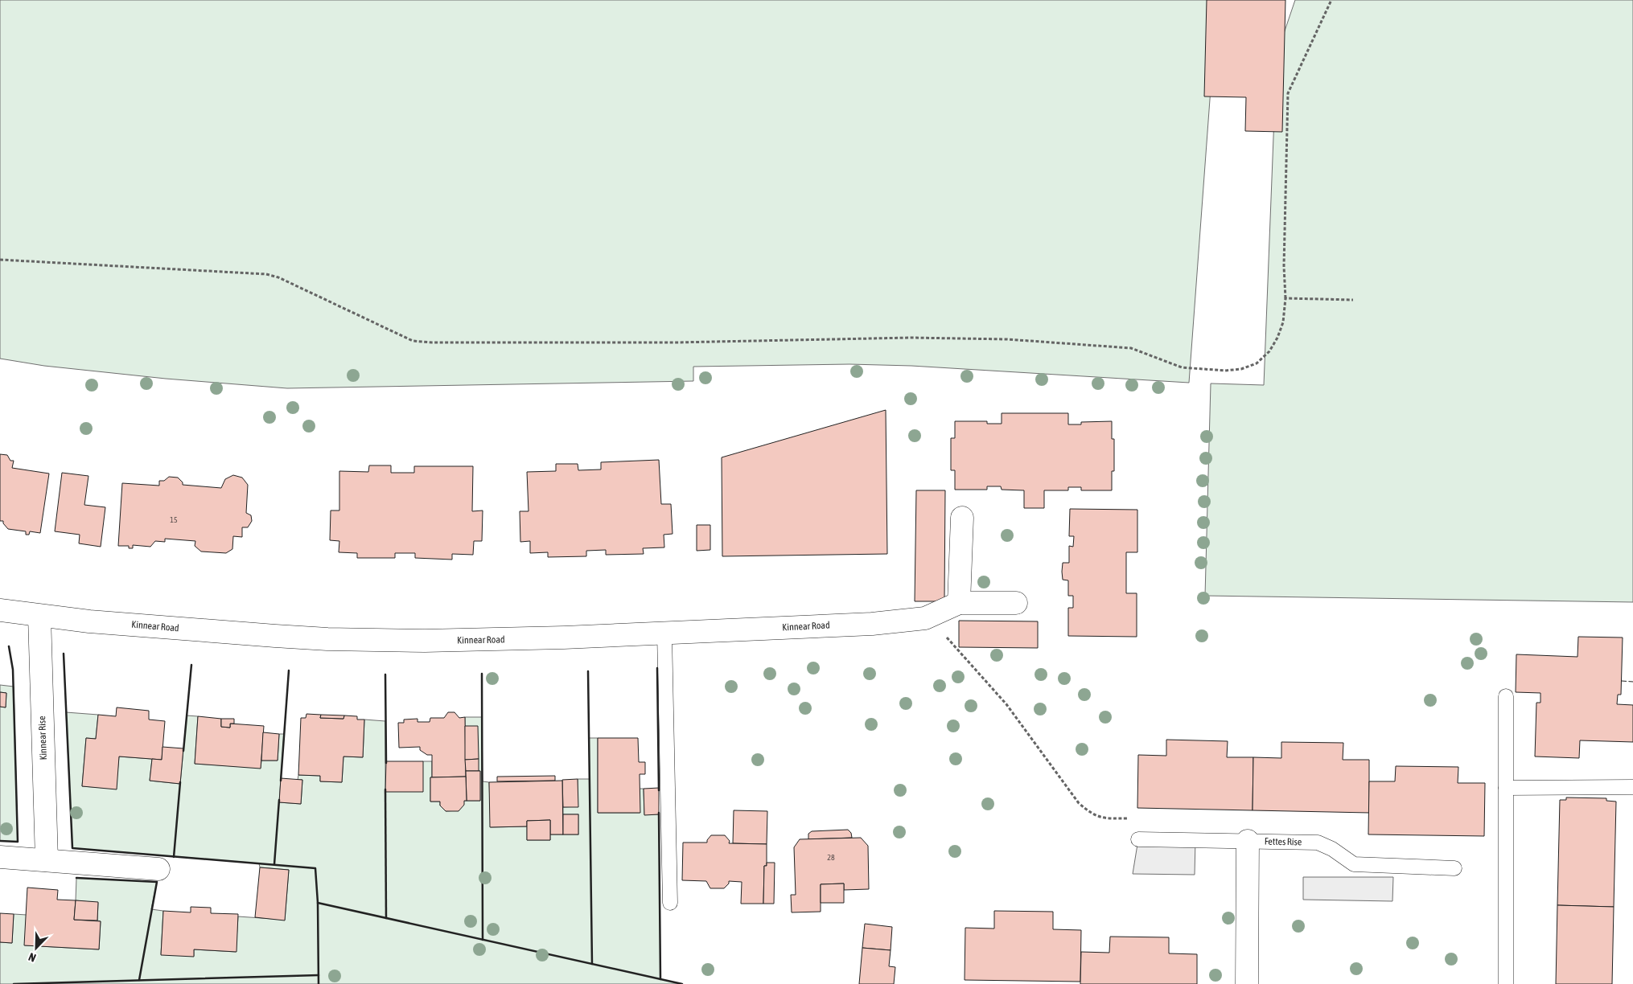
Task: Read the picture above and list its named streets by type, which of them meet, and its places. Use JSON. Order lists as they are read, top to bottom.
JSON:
{
  "streets": {
    "street": ["Kinnear Road", "Kinnear Rise"],
    "lane": ["Fettes Rise"]
  },
  "crossings": [
    ["Kinnear Road", "Kinnear Rise"]
  ],
  "house_numbers": ["15", "28"],
  "north": "bottom left"
}
